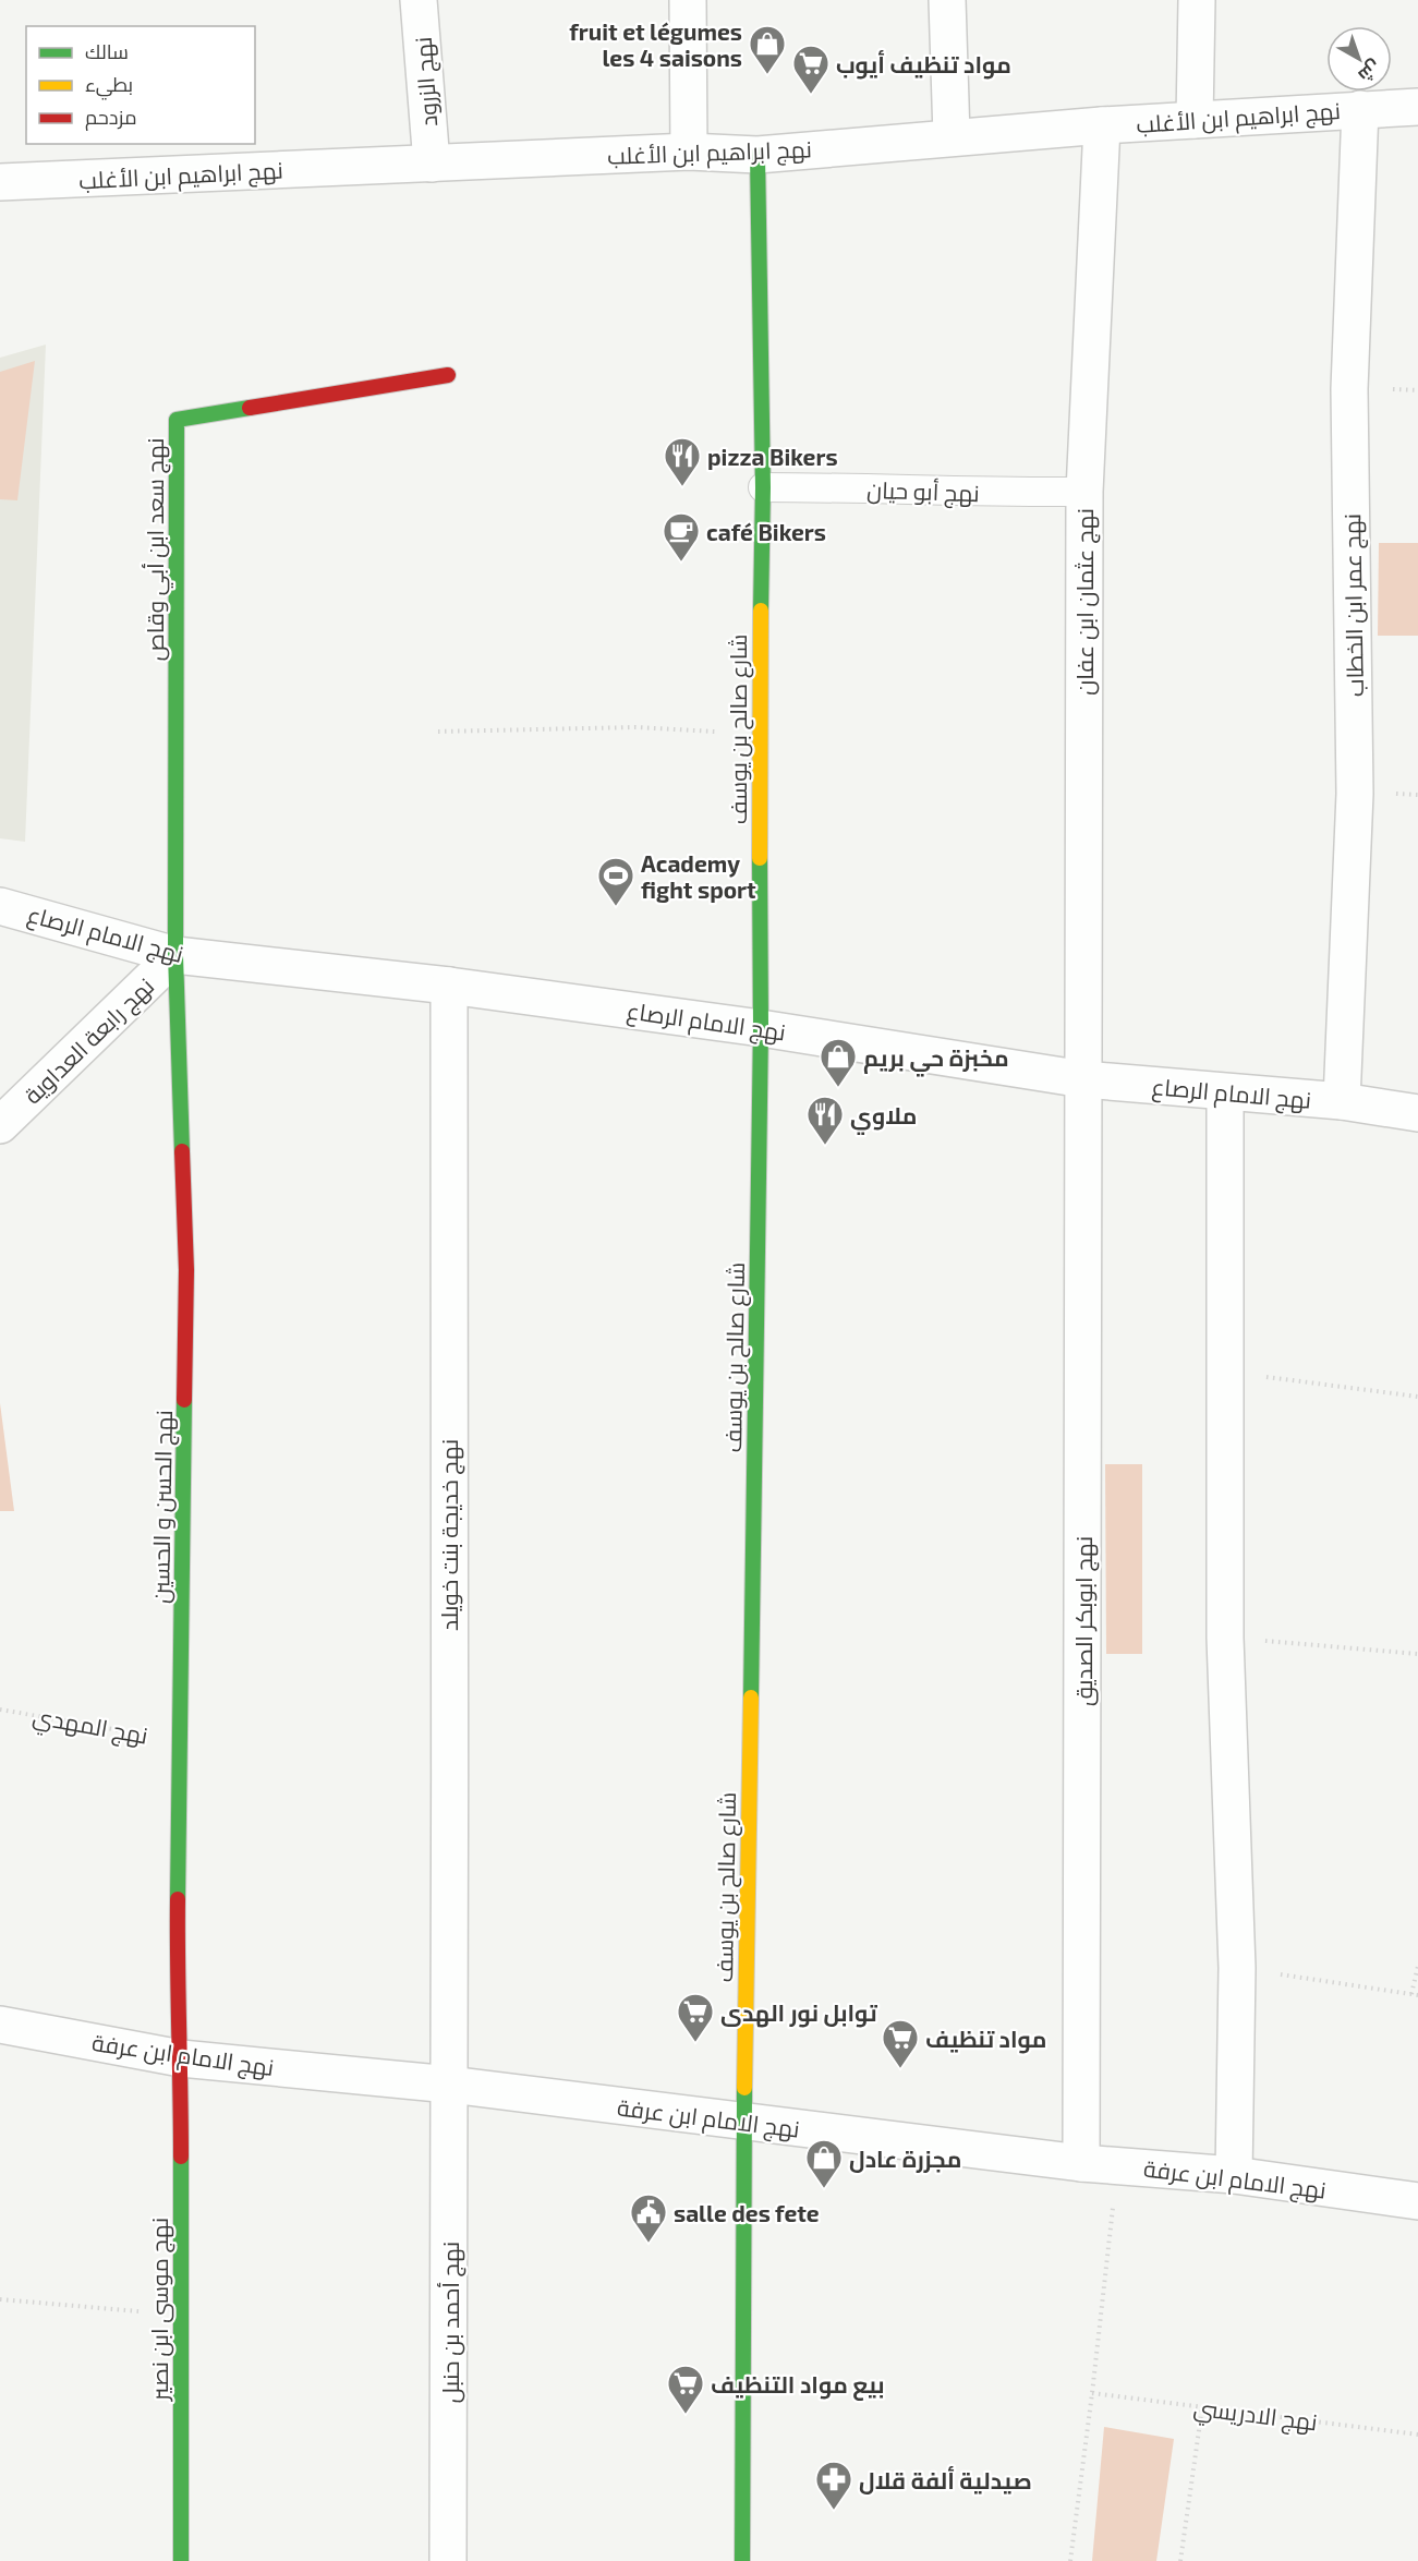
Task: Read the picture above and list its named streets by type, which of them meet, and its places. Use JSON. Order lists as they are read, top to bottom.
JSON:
{
  "streets": {
    "street": [
      "نهج الزرود",
      "نهج ابراهيم ابن الأغلب",
      "نهج سعد ابن أبي وقاص",
      "نهج عثمان ابن عفان",
      "نهج عمر ابن الخطاب",
      "شارع صالح بن يوسف",
      "نهج الامام الرصاع",
      "نهج رابعة العداوية",
      "نهج الحسن و الحسين",
      "نهج خديجة بنت خويلد",
      "نهج ابوبكر الصديق",
      "نهج الامام ابن عرفة",
      "نهج موسى ابن نصير",
      "نهج أحمد بن حنبل"
    ],
    "lane": ["نهج أبو حيان"],
    "path": ["نهج المهدي", "نهج الادريسي"]
  },
  "crossings": [
    ["نهج الزرود", "نهج ابراهيم ابن الأغلب"],
    ["نهج ابراهيم ابن الأغلب", "نهج عثمان ابن عفان"],
    ["نهج ابراهيم ابن الأغلب", "نهج عمر ابن الخطاب"],
    ["نهج ابراهيم ابن الأغلب", "شارع صالح بن يوسف"],
    ["نهج أبو حيان", "نهج عثمان ابن عفان"],
    ["نهج أبو حيان", "شارع صالح بن يوسف"],
    ["نهج سعد ابن أبي وقاص", "نهج الامام الرصاع"],
    ["نهج سعد ابن أبي وقاص", "نهج رابعة العداوية"],
    ["نهج سعد ابن أبي وقاص", "نهج الحسن و الحسين"],
    ["نهج عثمان ابن عفان", "نهج الامام الرصاع"],
    ["نهج عثمان ابن عفان", "نهج ابوبكر الصديق"],
    ["نهج عمر ابن الخطاب", "نهج الامام الرصاع"],
    ["شارع صالح بن يوسف", "نهج الامام الرصاع"],
    ["شارع صالح بن يوسف", "نهج الامام ابن عرفة"],
    ["نهج الامام الرصاع", "نهج رابعة العداوية"],
    ["نهج الامام الرصاع", "نهج الحسن و الحسين"],
    ["نهج الامام الرصاع", "نهج خديجة بنت خويلد"],
    ["نهج الامام الرصاع", "نهج ابوبكر الصديق"],
    ["نهج رابعة العداوية", "نهج الحسن و الحسين"],
    ["نهج الحسن و الحسين", "نهج المهدي"],
    ["نهج الحسن و الحسين", "نهج الامام ابن عرفة"],
    ["نهج الحسن و الحسين", "نهج موسى ابن نصير"],
    ["نهج خديجة بنت خويلد", "نهج الامام ابن عرفة"],
    ["نهج خديجة بنت خويلد", "نهج أحمد بن حنبل"],
    ["نهج ابوبكر الصديق", "نهج الامام ابن عرفة"],
    ["نهج الامام ابن عرفة", "نهج موسى ابن نصير"],
    ["نهج الامام ابن عرفة", "نهج أحمد بن حنبل"]
  ],
  "places": {
    "shop": ["fruit et légumes les 4 saisons", "مخبزة حي بريم", "مجزرة عادل"],
    "supermarket": [
      "مواد تنظيف أيوب",
      "توابل نور الهدى",
      "مواد تنظيف",
      "بيع مواد التنظيف"
    ],
    "restaurant": ["pizza Bikers", "ملاوي"],
    "cafe": ["café Bikers"],
    "sports": ["Academy fight sport"],
    "public building": ["salle des fete"],
    "pharmacy": ["صيدلية ألفة قلال"]
  },
  "legend": ["سالك", "بطيء", "مزدحم"],
  "north": "bottom right"
}
